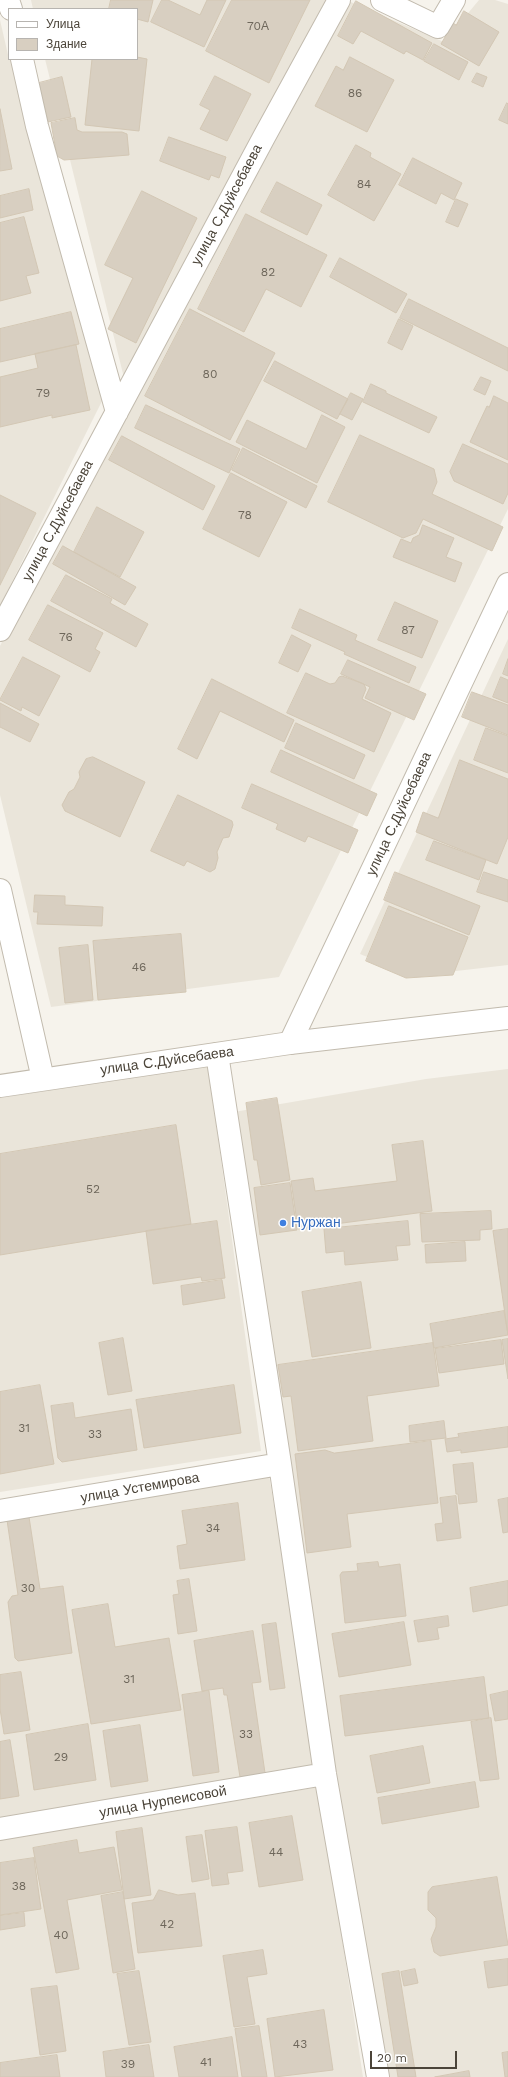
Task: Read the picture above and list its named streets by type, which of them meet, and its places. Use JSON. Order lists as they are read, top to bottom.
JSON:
{
  "streets": {
    "street": ["улица С.Дуйсебаева", "улица Устемирова", "улица Нурпеисовой"]
  },
  "places": ["Нуржан"],
  "house_numbers": [
    "70А",
    "86",
    "84",
    "82",
    "80",
    "79",
    "78",
    "87",
    "76",
    "46",
    "52",
    "31",
    "33",
    "34",
    "30",
    "31",
    "33",
    "29",
    "44",
    "38",
    "42",
    "40",
    "43",
    "41",
    "39"
  ],
  "legend": ["Улица", "Здание"],
  "scale_bar": "20 m"
}
